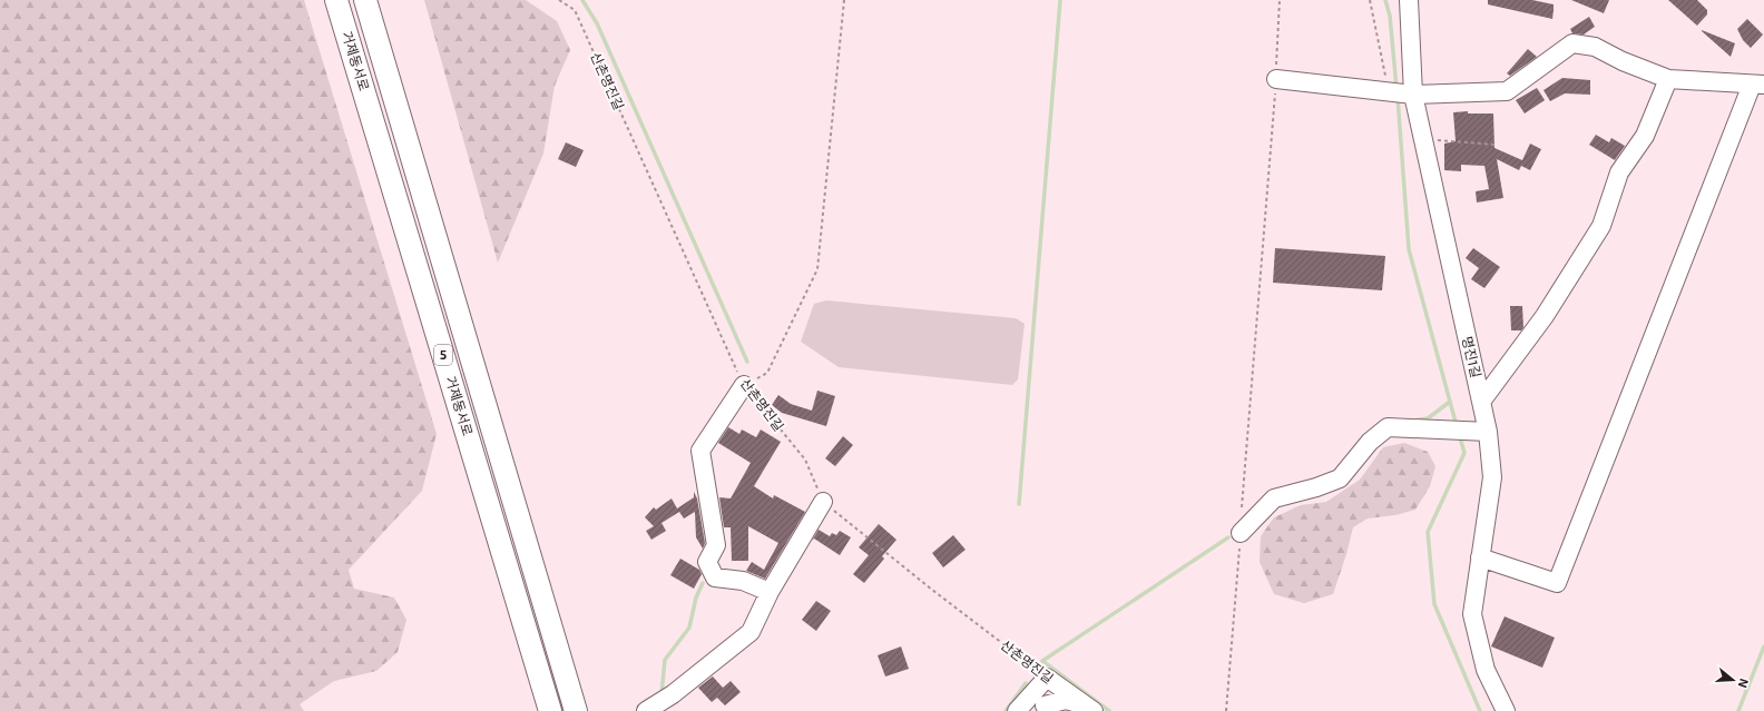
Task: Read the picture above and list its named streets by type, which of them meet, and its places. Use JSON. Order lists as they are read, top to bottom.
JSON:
{
  "streets": {
    "main road": ["거제동서로", "5"],
    "street": ["산촌명진길", "명진1길"]
  },
  "north": "right"
}
